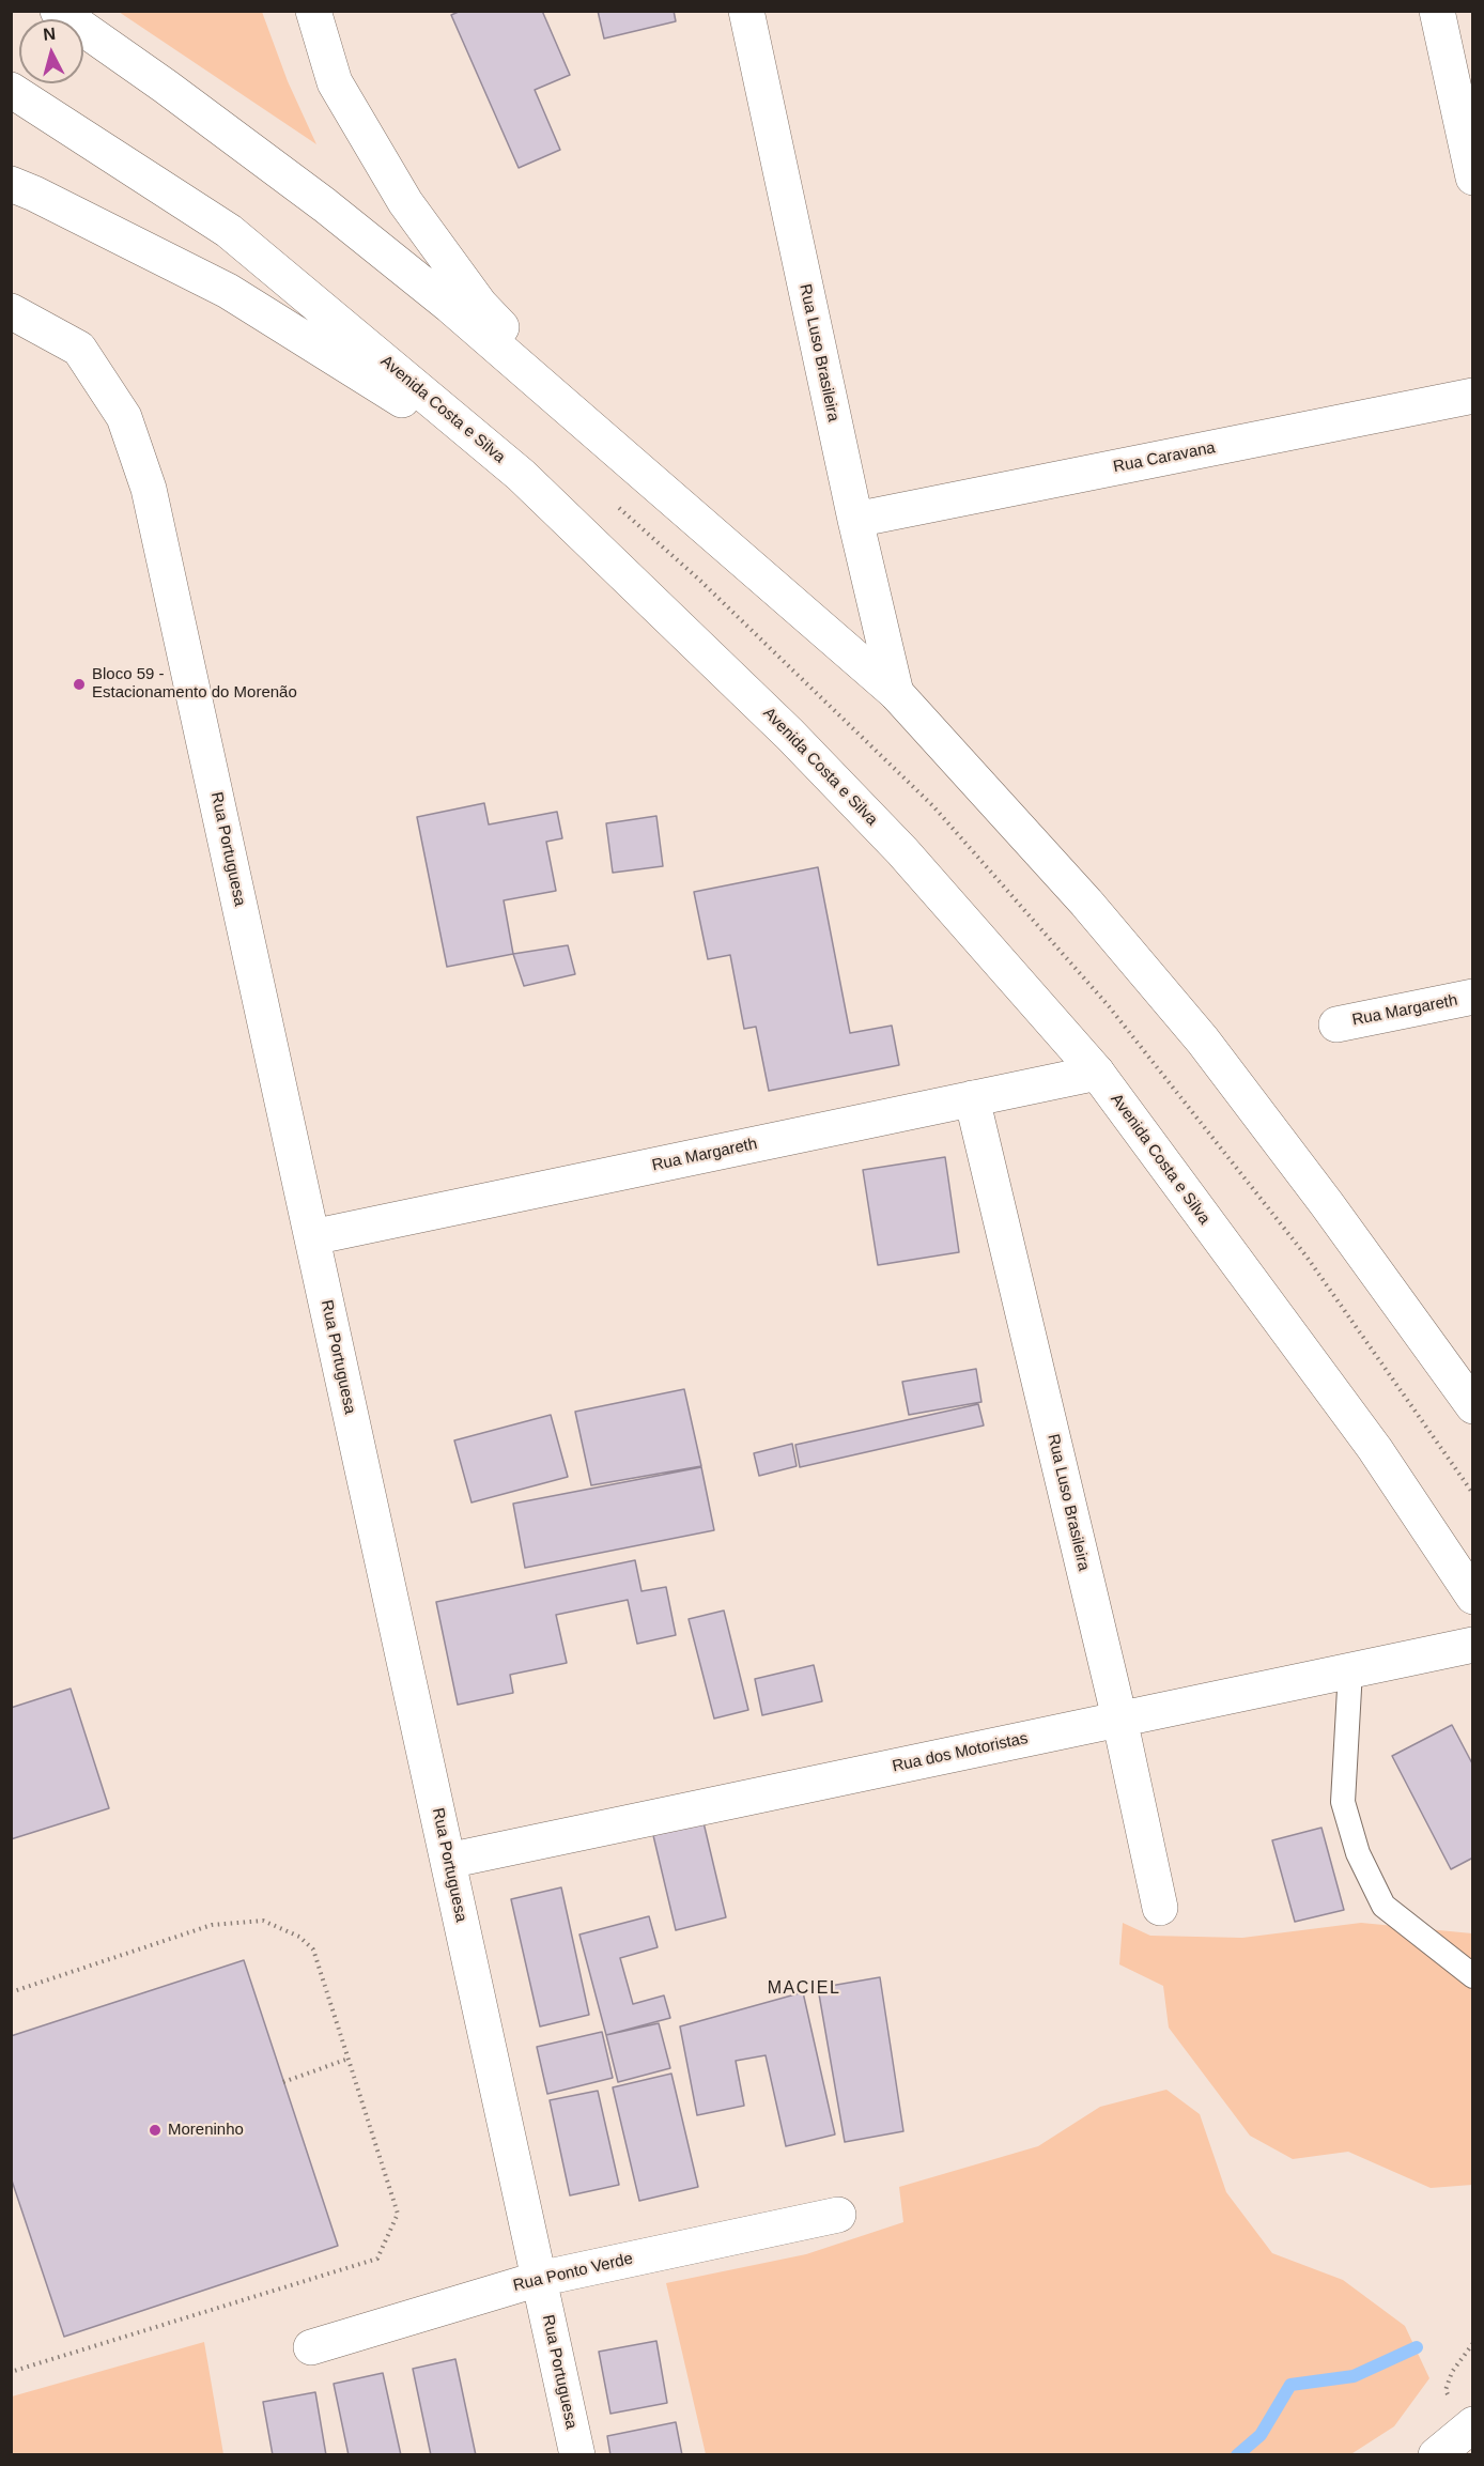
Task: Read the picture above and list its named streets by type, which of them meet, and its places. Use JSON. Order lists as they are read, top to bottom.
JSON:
{
  "streets": {
    "street": [
      "Rua Luso Brasileira",
      "Avenida Costa e Silva",
      "Rua Caravana",
      "Rua Portuguesa",
      "Rua Margareth",
      "Rua dos Motoristas",
      "Rua Ponto Verde"
    ]
  },
  "crossings": [
    ["Rua Luso Brasileira", "Rua Caravana"],
    ["Rua Luso Brasileira", "Rua Margareth"],
    ["Rua Luso Brasileira", "Rua dos Motoristas"],
    ["Avenida Costa e Silva", "Rua Margareth"],
    ["Rua Portuguesa", "Rua Margareth"],
    ["Rua Portuguesa", "Rua dos Motoristas"],
    ["Rua Portuguesa", "Rua Ponto Verde"]
  ],
  "districts": ["MACIEL"],
  "places": ["Bloco 59 - Estacionamento do Morenão", "Moreninho"],
  "north": "top"
}
